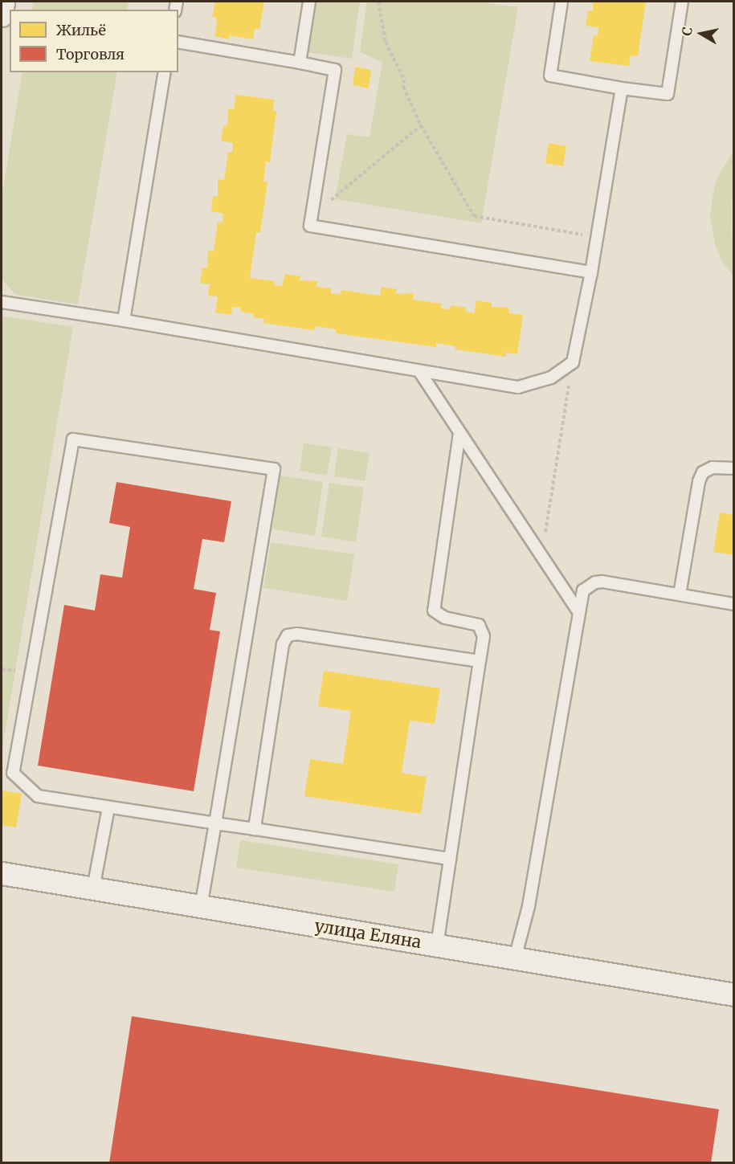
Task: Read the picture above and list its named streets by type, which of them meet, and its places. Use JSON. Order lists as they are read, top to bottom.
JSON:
{
  "streets": {
    "street": ["улица Еляна"]
  },
  "legend": ["Жильё", "Торговля"],
  "north": "left"
}
